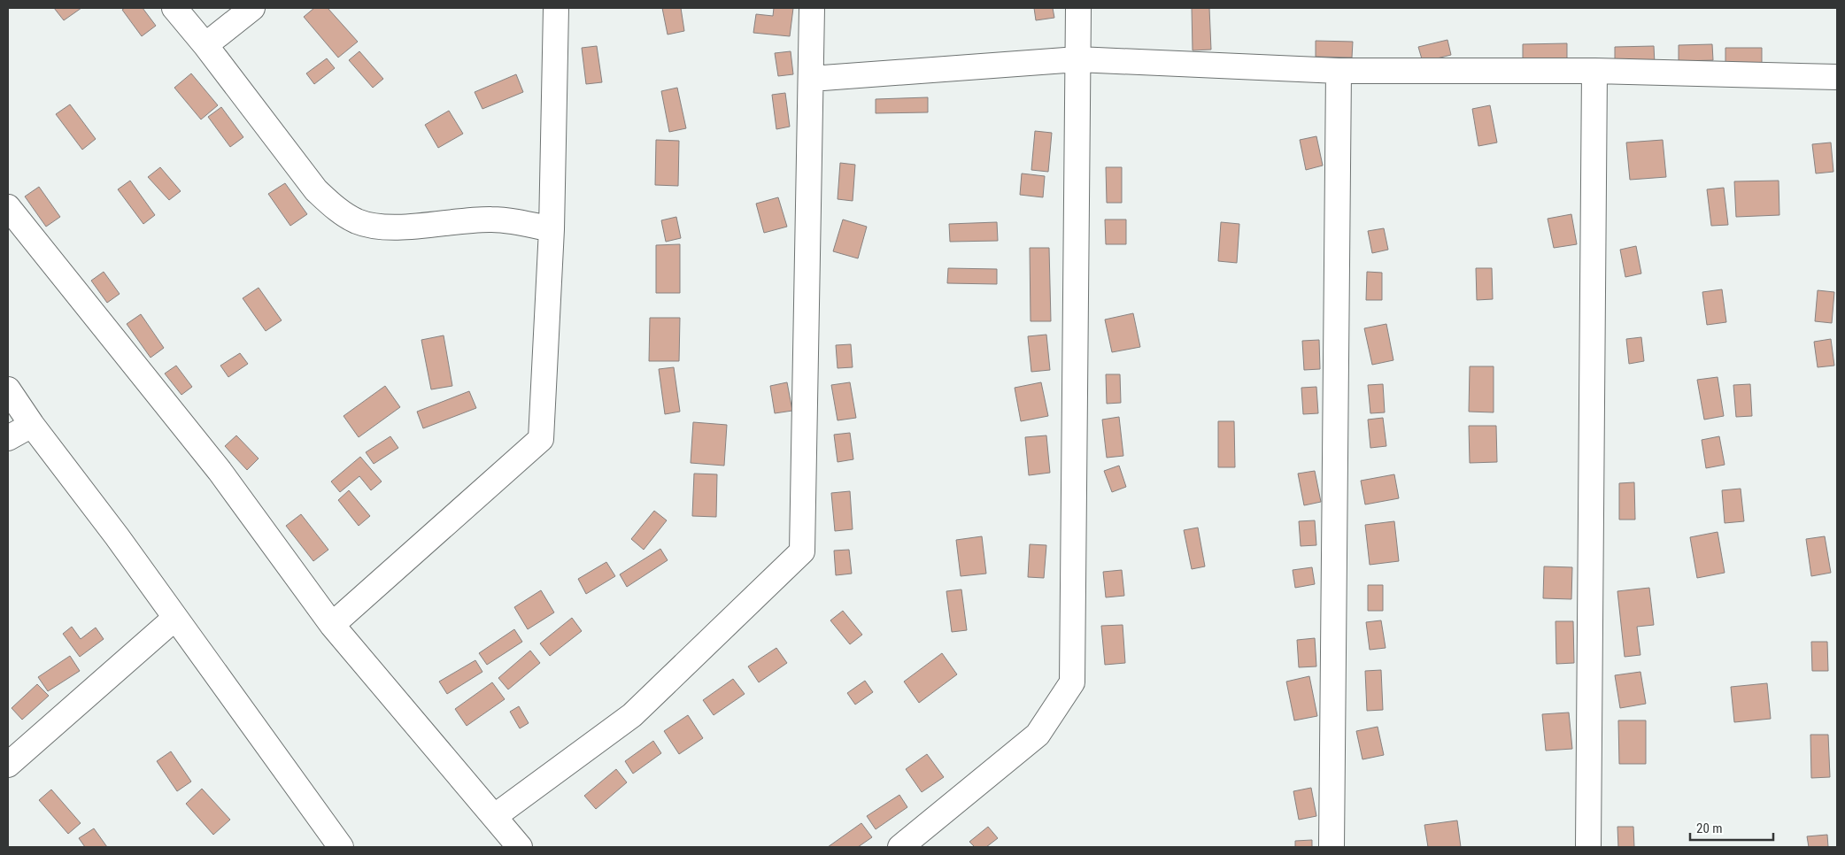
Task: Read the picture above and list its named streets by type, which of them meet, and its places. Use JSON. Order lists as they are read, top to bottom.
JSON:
{
  "scale_bar": "20 m"
}
